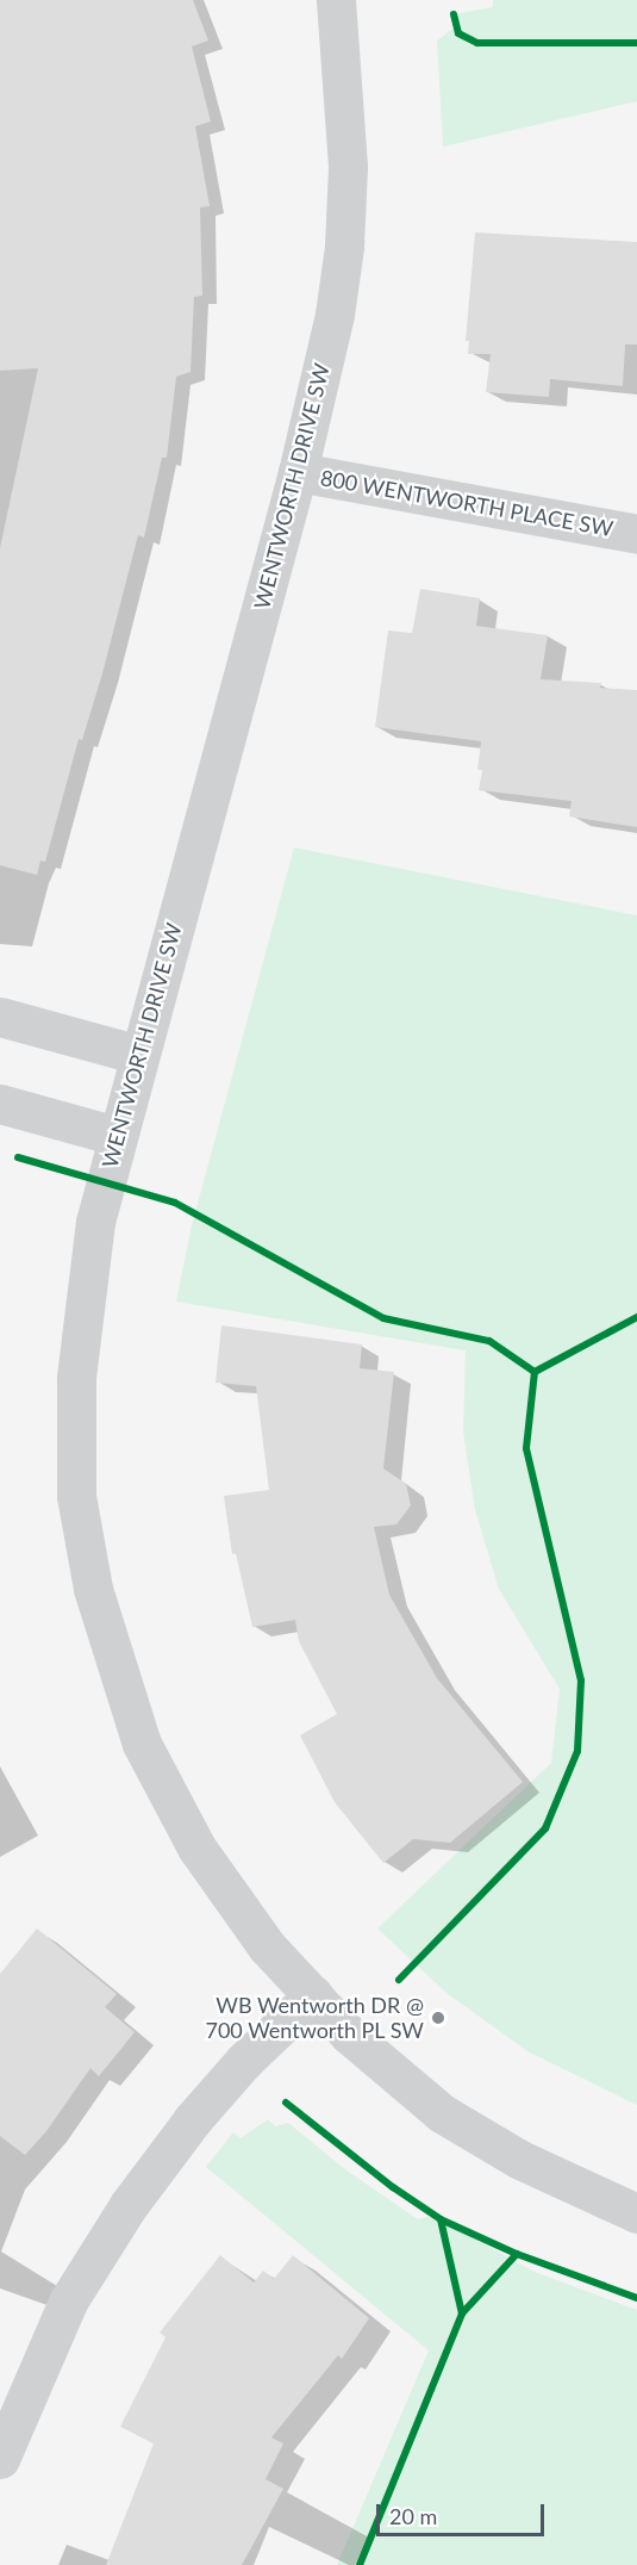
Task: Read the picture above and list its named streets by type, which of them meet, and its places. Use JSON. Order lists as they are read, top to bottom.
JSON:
{
  "streets": {
    "street": ["WENTWORTH DRIVE SW", "800 WENTWORTH PLACE SW"]
  },
  "crossings": [
    ["WENTWORTH DRIVE SW", "800 WENTWORTH PLACE SW"]
  ],
  "places": ["WB Wentworth DR @ 700 Wentworth PL SW"],
  "scale_bar": "20 m"
}
